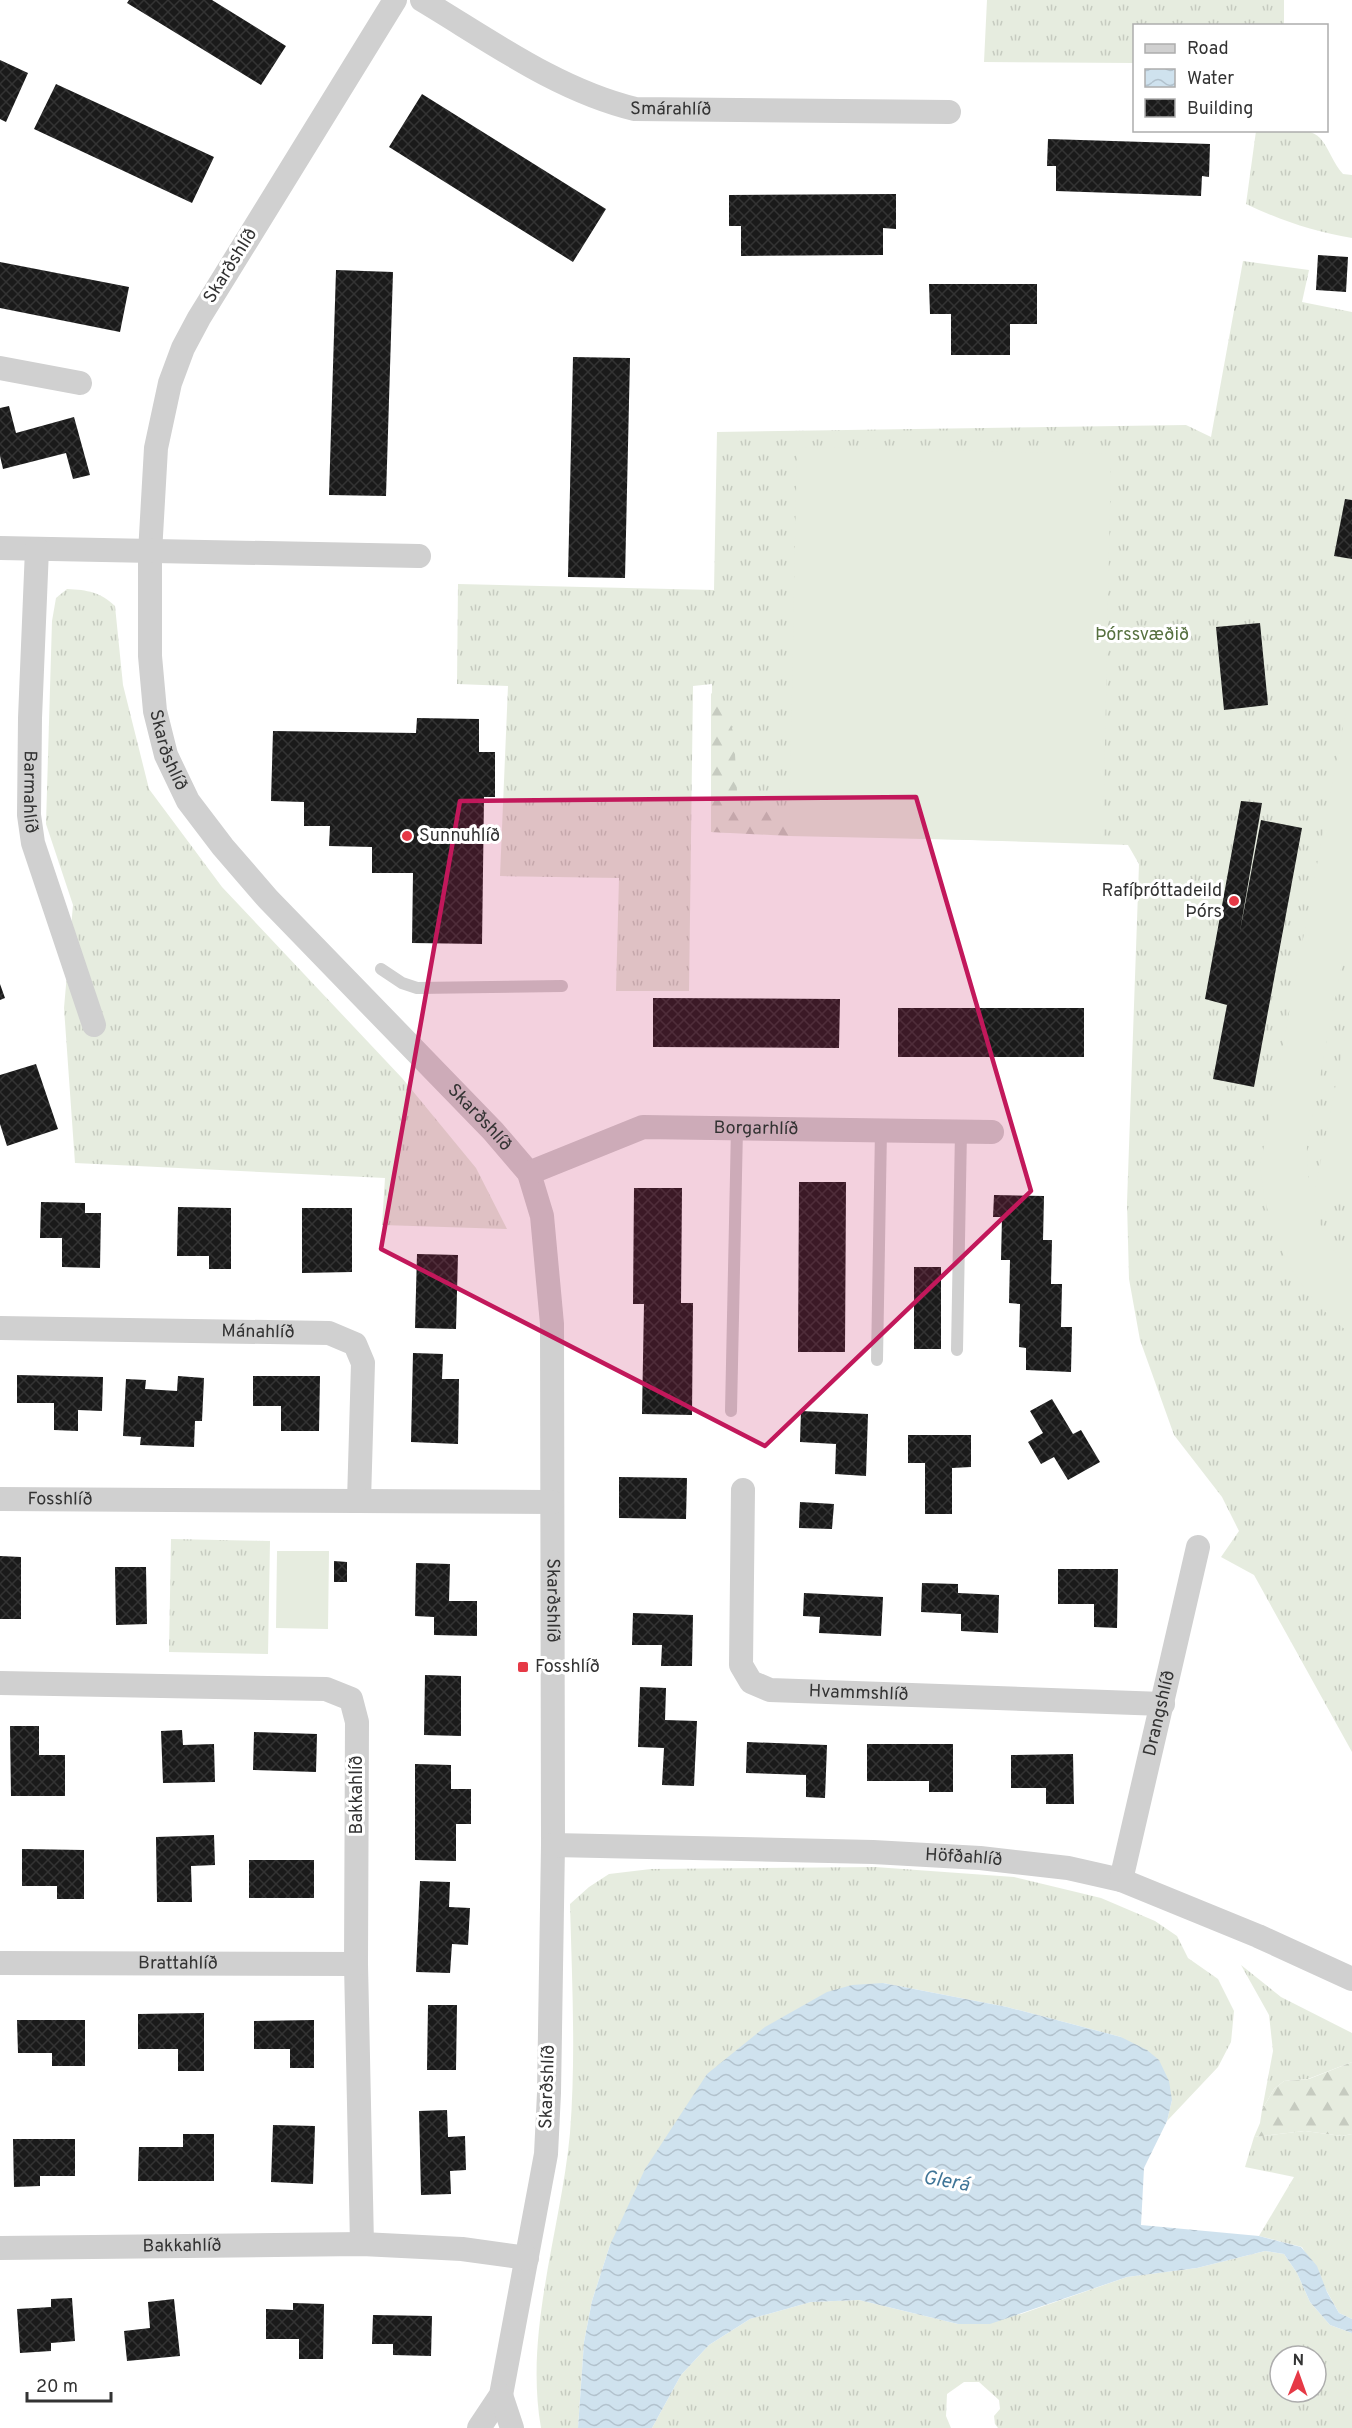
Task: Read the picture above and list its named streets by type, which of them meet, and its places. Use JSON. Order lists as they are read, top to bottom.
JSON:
{
  "streets": {
    "street": [
      "Smárahlíð",
      "Skarðshlíð",
      "Barmahlíð",
      "Borgarhlíð",
      "Mánahlíð",
      "Fosshlíð",
      "Hvammshlíð",
      "Drangshlíð",
      "Bakkahlíð",
      "Höfðahlíð",
      "Brattahlíð"
    ]
  },
  "crossings": [
    ["Skarðshlíð", "Borgarhlíð"],
    ["Skarðshlíð", "Fosshlíð"],
    ["Skarðshlíð", "Bakkahlíð"],
    ["Skarðshlíð", "Höfðahlíð"],
    ["Mánahlíð", "Fosshlíð"],
    ["Hvammshlíð", "Drangshlíð"],
    ["Drangshlíð", "Höfðahlíð"],
    ["Bakkahlíð", "Brattahlíð"]
  ],
  "water": ["Glerá"],
  "parks": ["Þórssvæðið"],
  "places": {
    "other": ["Sunnuhlíð", "Rafíþróttadeild Þórs"],
    "transit": ["Fosshlíð"]
  },
  "legend": ["Road", "Water", "Building"],
  "scale_bar": "20 m",
  "north": "top"
}
